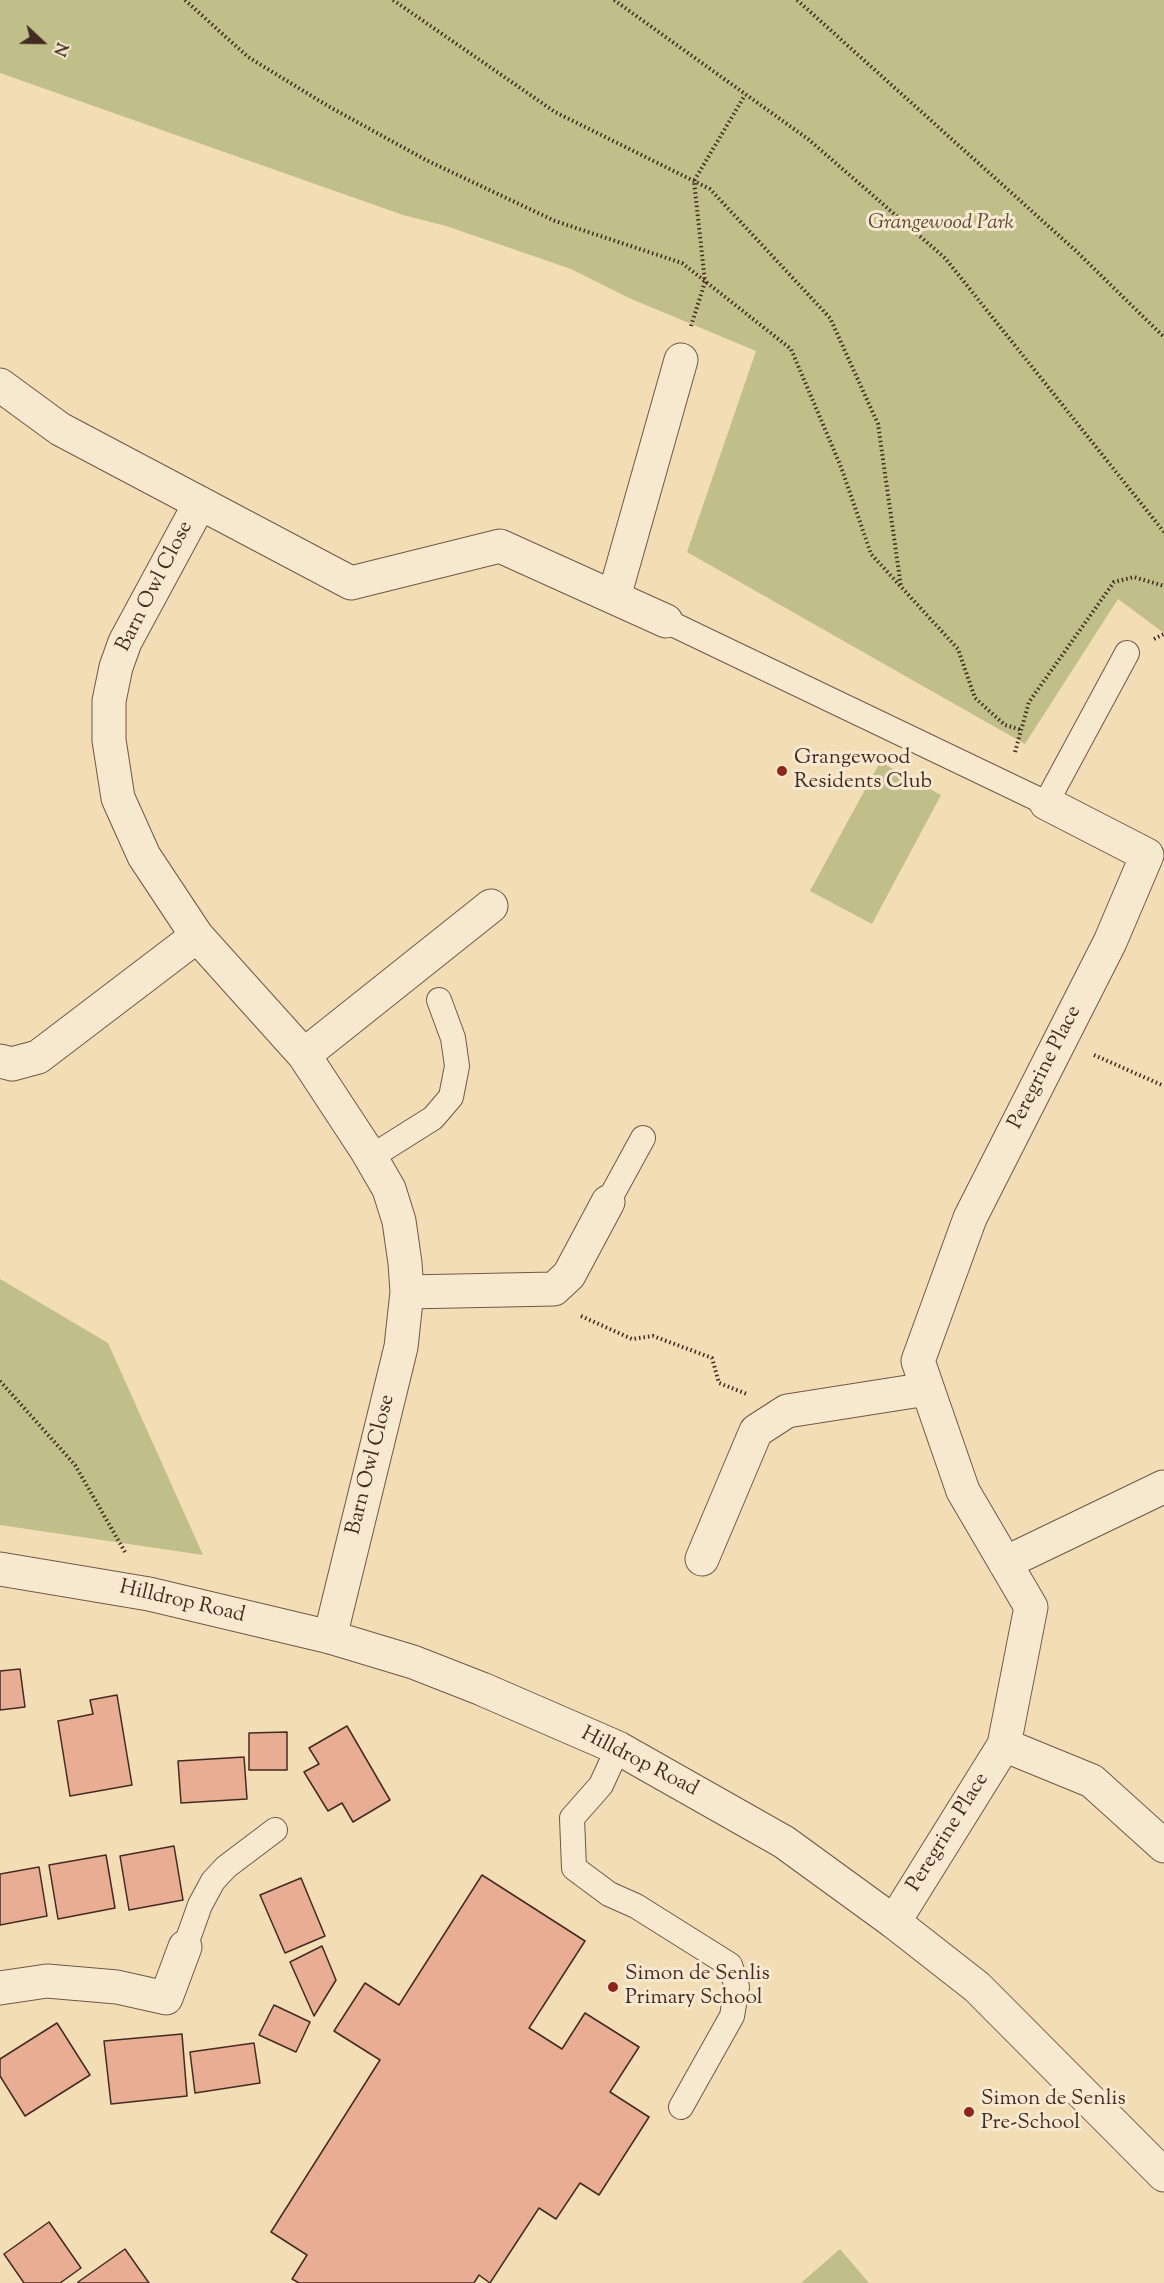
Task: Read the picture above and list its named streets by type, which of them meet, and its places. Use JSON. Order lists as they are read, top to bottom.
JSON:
{
  "streets": {
    "street": ["Barn Owl Close", "Peregrine Place", "Hilldrop Road"]
  },
  "crossings": [
    ["Barn Owl Close", "Hilldrop Road"],
    ["Peregrine Place", "Hilldrop Road"]
  ],
  "parks": ["Grangewood Park"],
  "places": ["Grangewood Residents Club", "Simon de Senlis Primary School", "Simon de Senlis Pre-School"],
  "north": "right"
}
